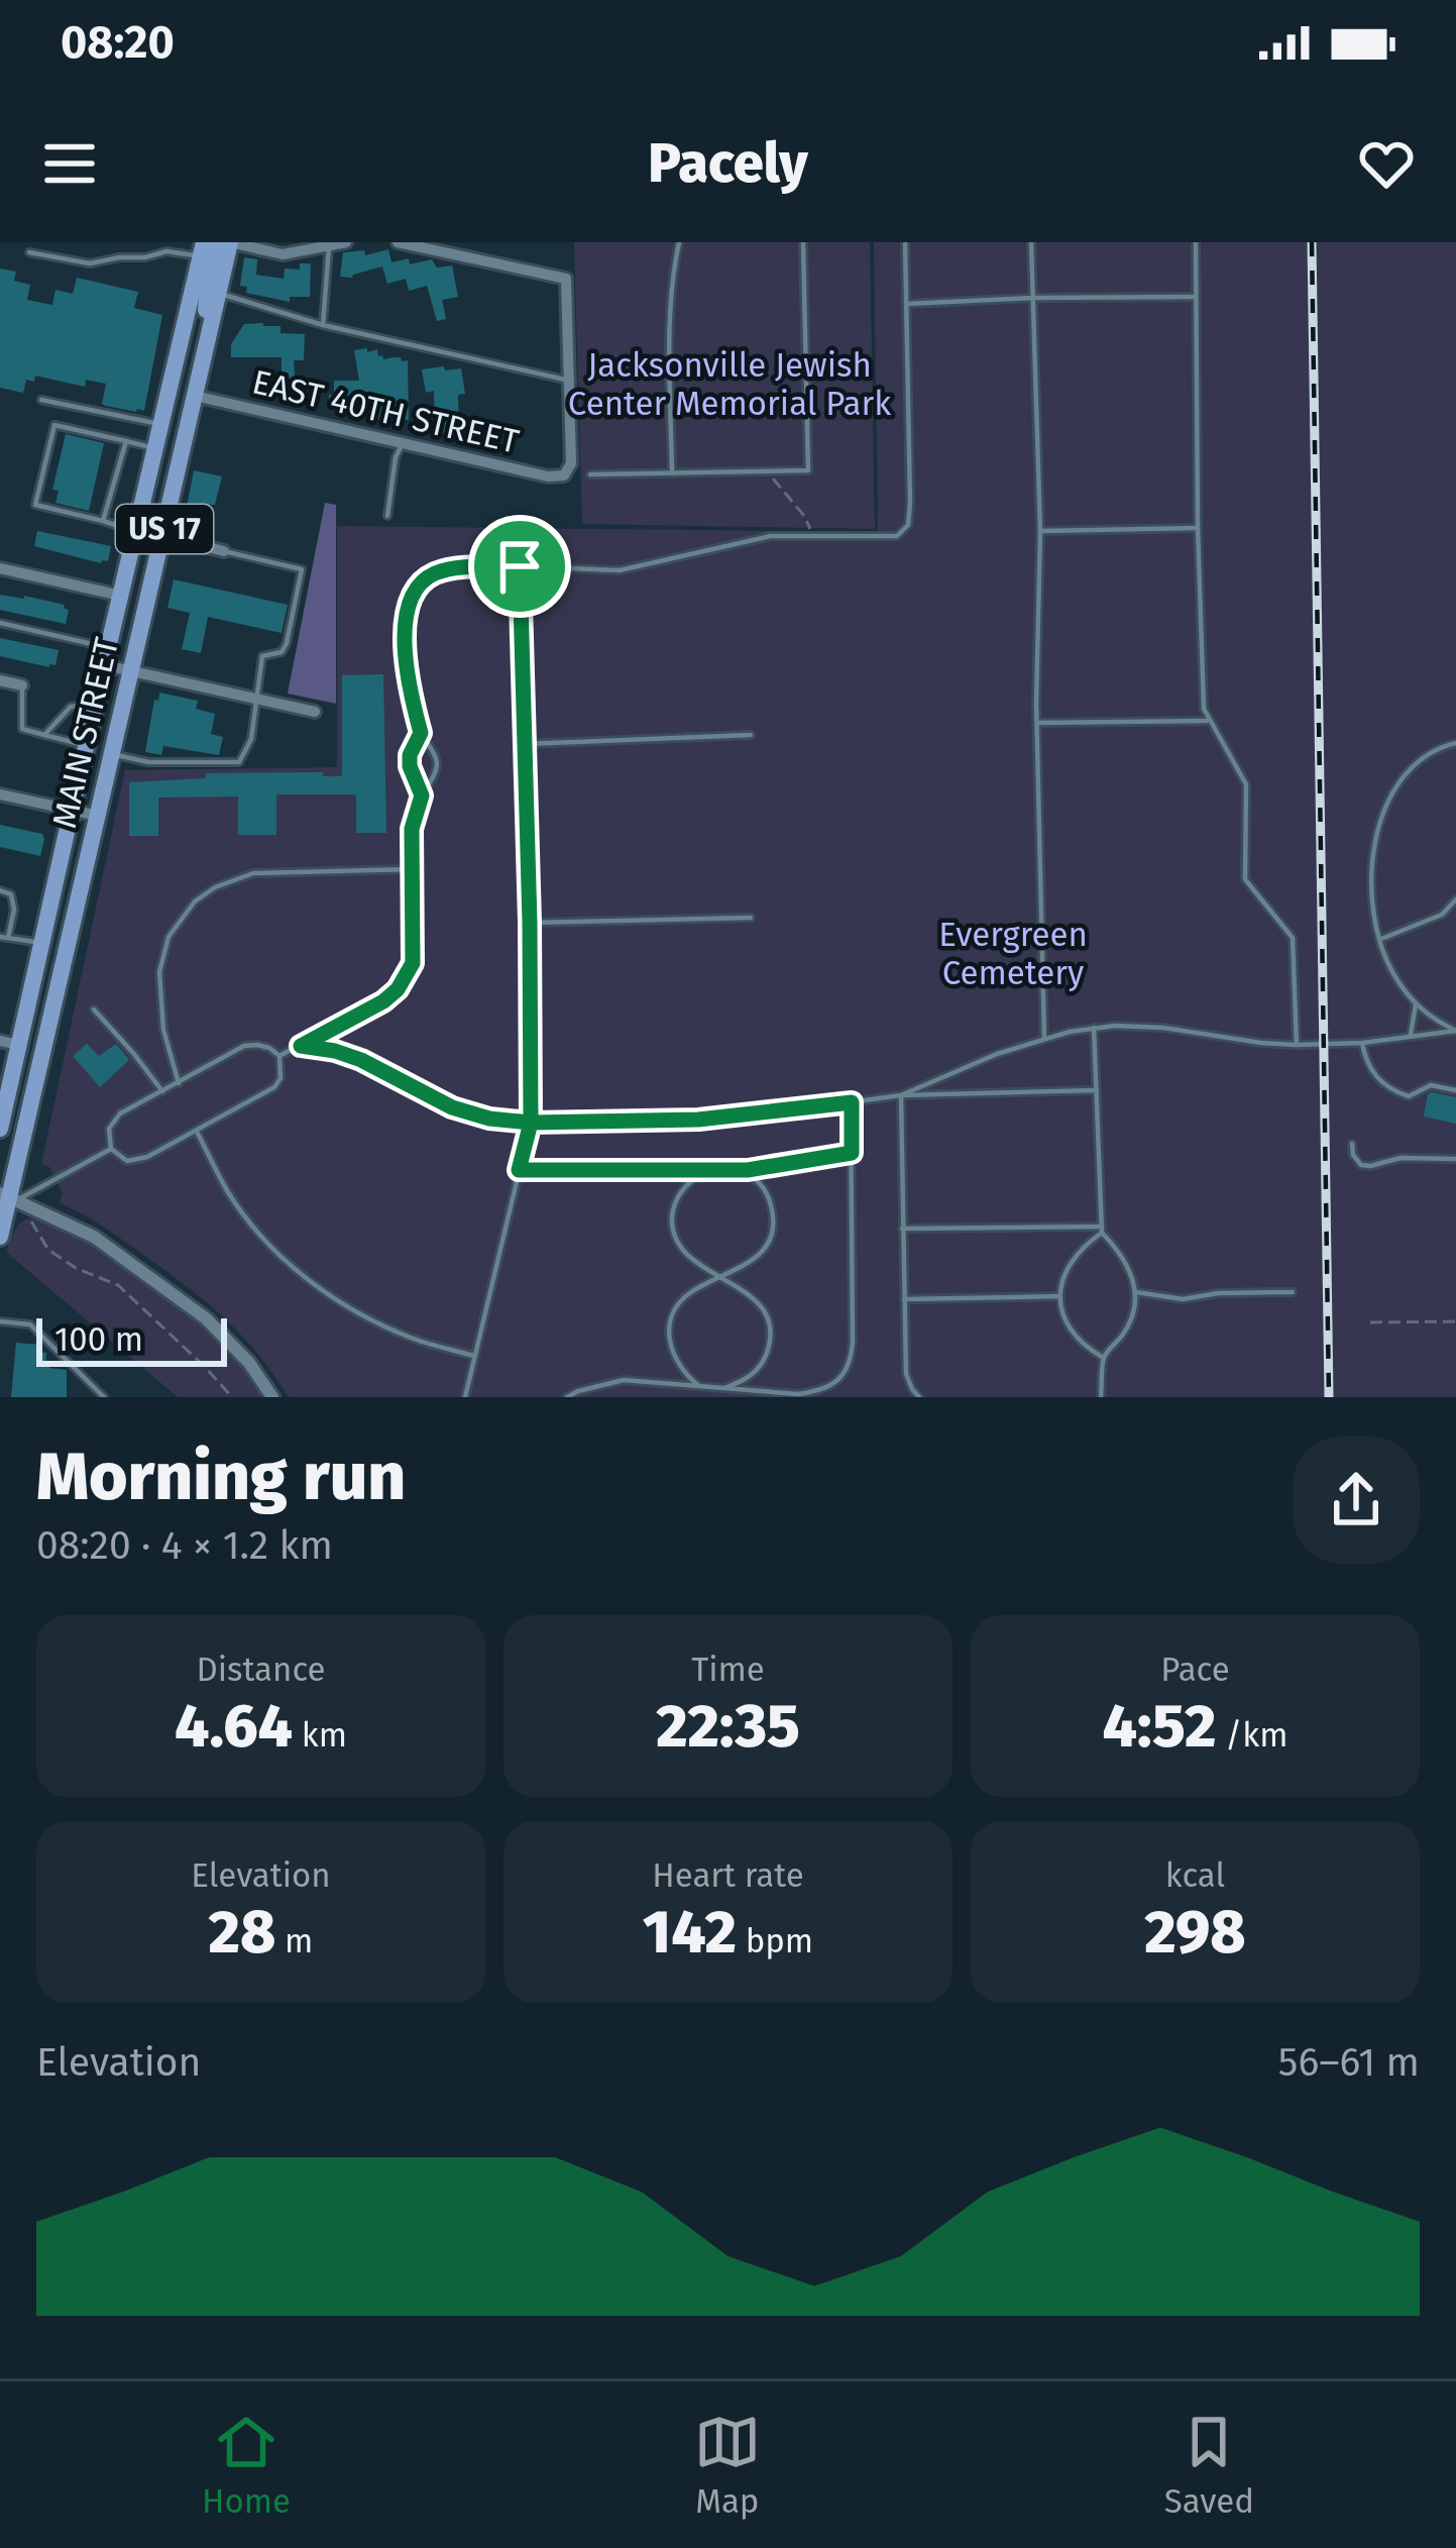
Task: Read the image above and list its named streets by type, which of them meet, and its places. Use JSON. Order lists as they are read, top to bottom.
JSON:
{
  "streets": {
    "main road": ["US 17", "MAIN STREET"],
    "street": ["EAST 40TH STREET"]
  },
  "crossings": [
    ["EAST 40TH STREET", "MAIN STREET"]
  ],
  "parks": ["Jacksonville Jewish Center Memorial Park", "Evergreen Cemetery"],
  "scale_bar": "100 m",
  "page": {
    "status": "08:20",
    "header": "Pacely",
    "scale": "100 m",
    "heading": ["Morning run", "08:20 · 4 × 1.2 km"],
    "stats": [
      ["Distance", "4.64 km"],
      ["Time", "22:35"],
      ["Pace", "4:52 /km"],
      ["Elevation", "28 m"],
      ["Heart rate", "142 bpm"],
      ["kcal", "298"]
    ],
    "chart": ["Elevation", "56–61 m"],
    "tabs": ["Home", "Map", "Saved"]
  }
}
